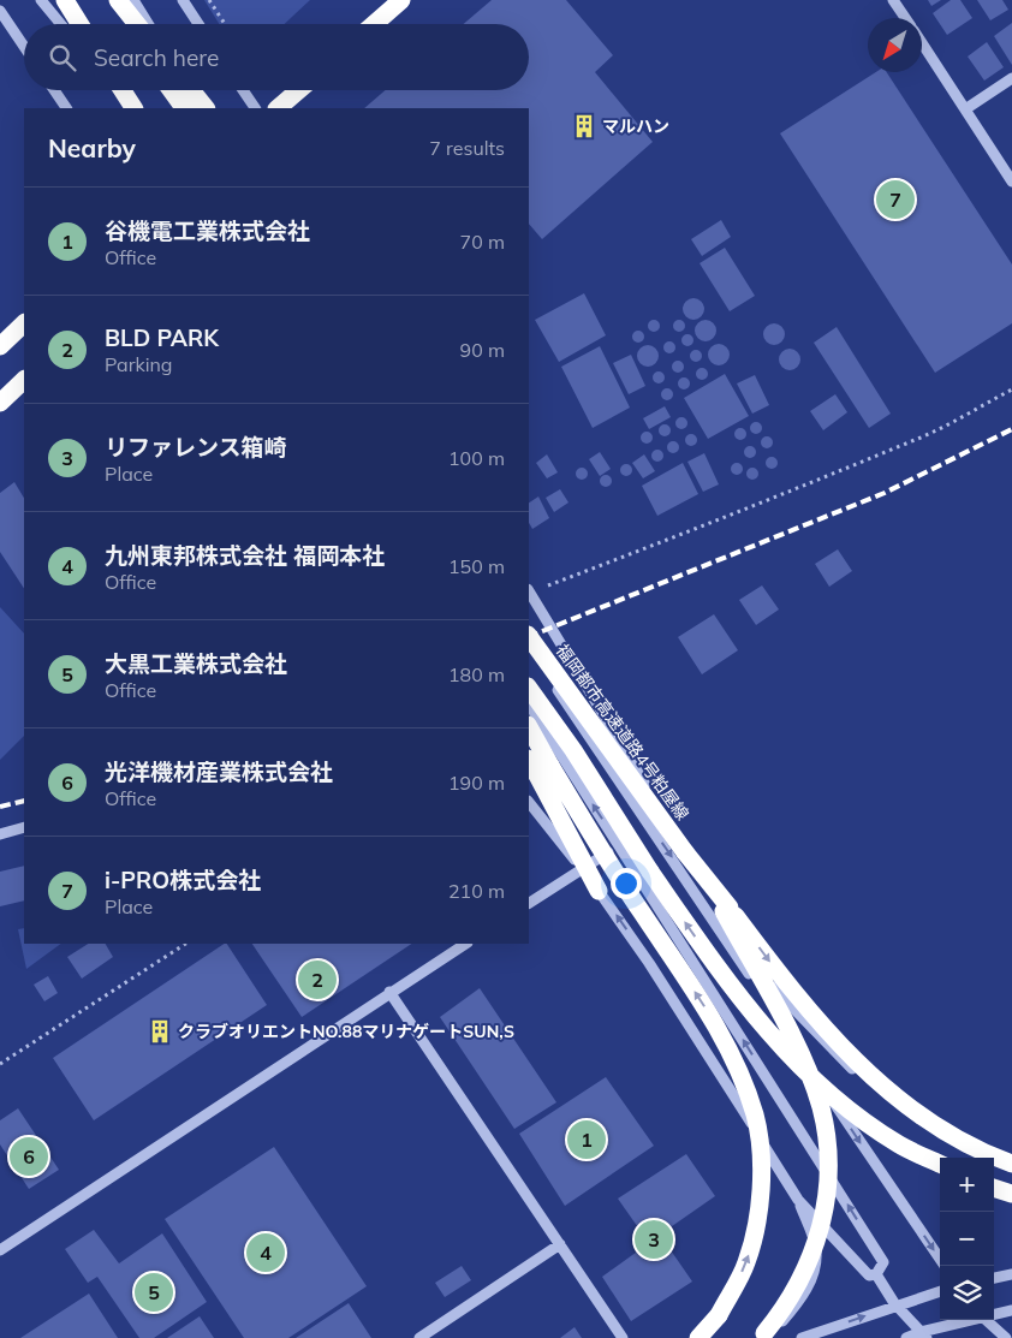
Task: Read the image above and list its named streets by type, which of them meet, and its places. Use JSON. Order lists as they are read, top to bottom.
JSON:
{
  "streets": {
    "highway": ["福岡都市高速道路4号粕屋線"]
  },
  "places": {
    "building": ["マルハン", "クラブオリエントNO.88マリナゲートSUN,S"]
  },
  "north": "bottom left",
  "page": {
    "search": "Search here",
    "heading": ["Nearby", "7 results"],
    "pins": [
      "7",
      "2",
      "1",
      "6",
      "3",
      "4",
      "5"
    ],
    "list": [
      {
        "mark": "1",
        "name": "谷機電工業株式会社",
        "note": "Office",
        "value": "70 m"
      },
      {
        "mark": "2",
        "name": "BLD PARK",
        "note": "Parking",
        "value": "90 m"
      },
      {
        "mark": "3",
        "name": "リファレンス箱崎",
        "note": "Place",
        "value": "100 m"
      },
      {
        "mark": "4",
        "name": "九州東邦株式会社 福岡本社",
        "note": "Office",
        "value": "150 m"
      },
      {
        "mark": "5",
        "name": "大黒工業株式会社",
        "note": "Office",
        "value": "180 m"
      },
      {
        "mark": "6",
        "name": "光洋機材産業株式会社",
        "note": "Office",
        "value": "190 m"
      },
      {
        "mark": "7",
        "name": "i-PRO株式会社",
        "note": "Place",
        "value": "210 m"
      }
    ],
    "map_buttons": ["+", "−"]
  }
}
